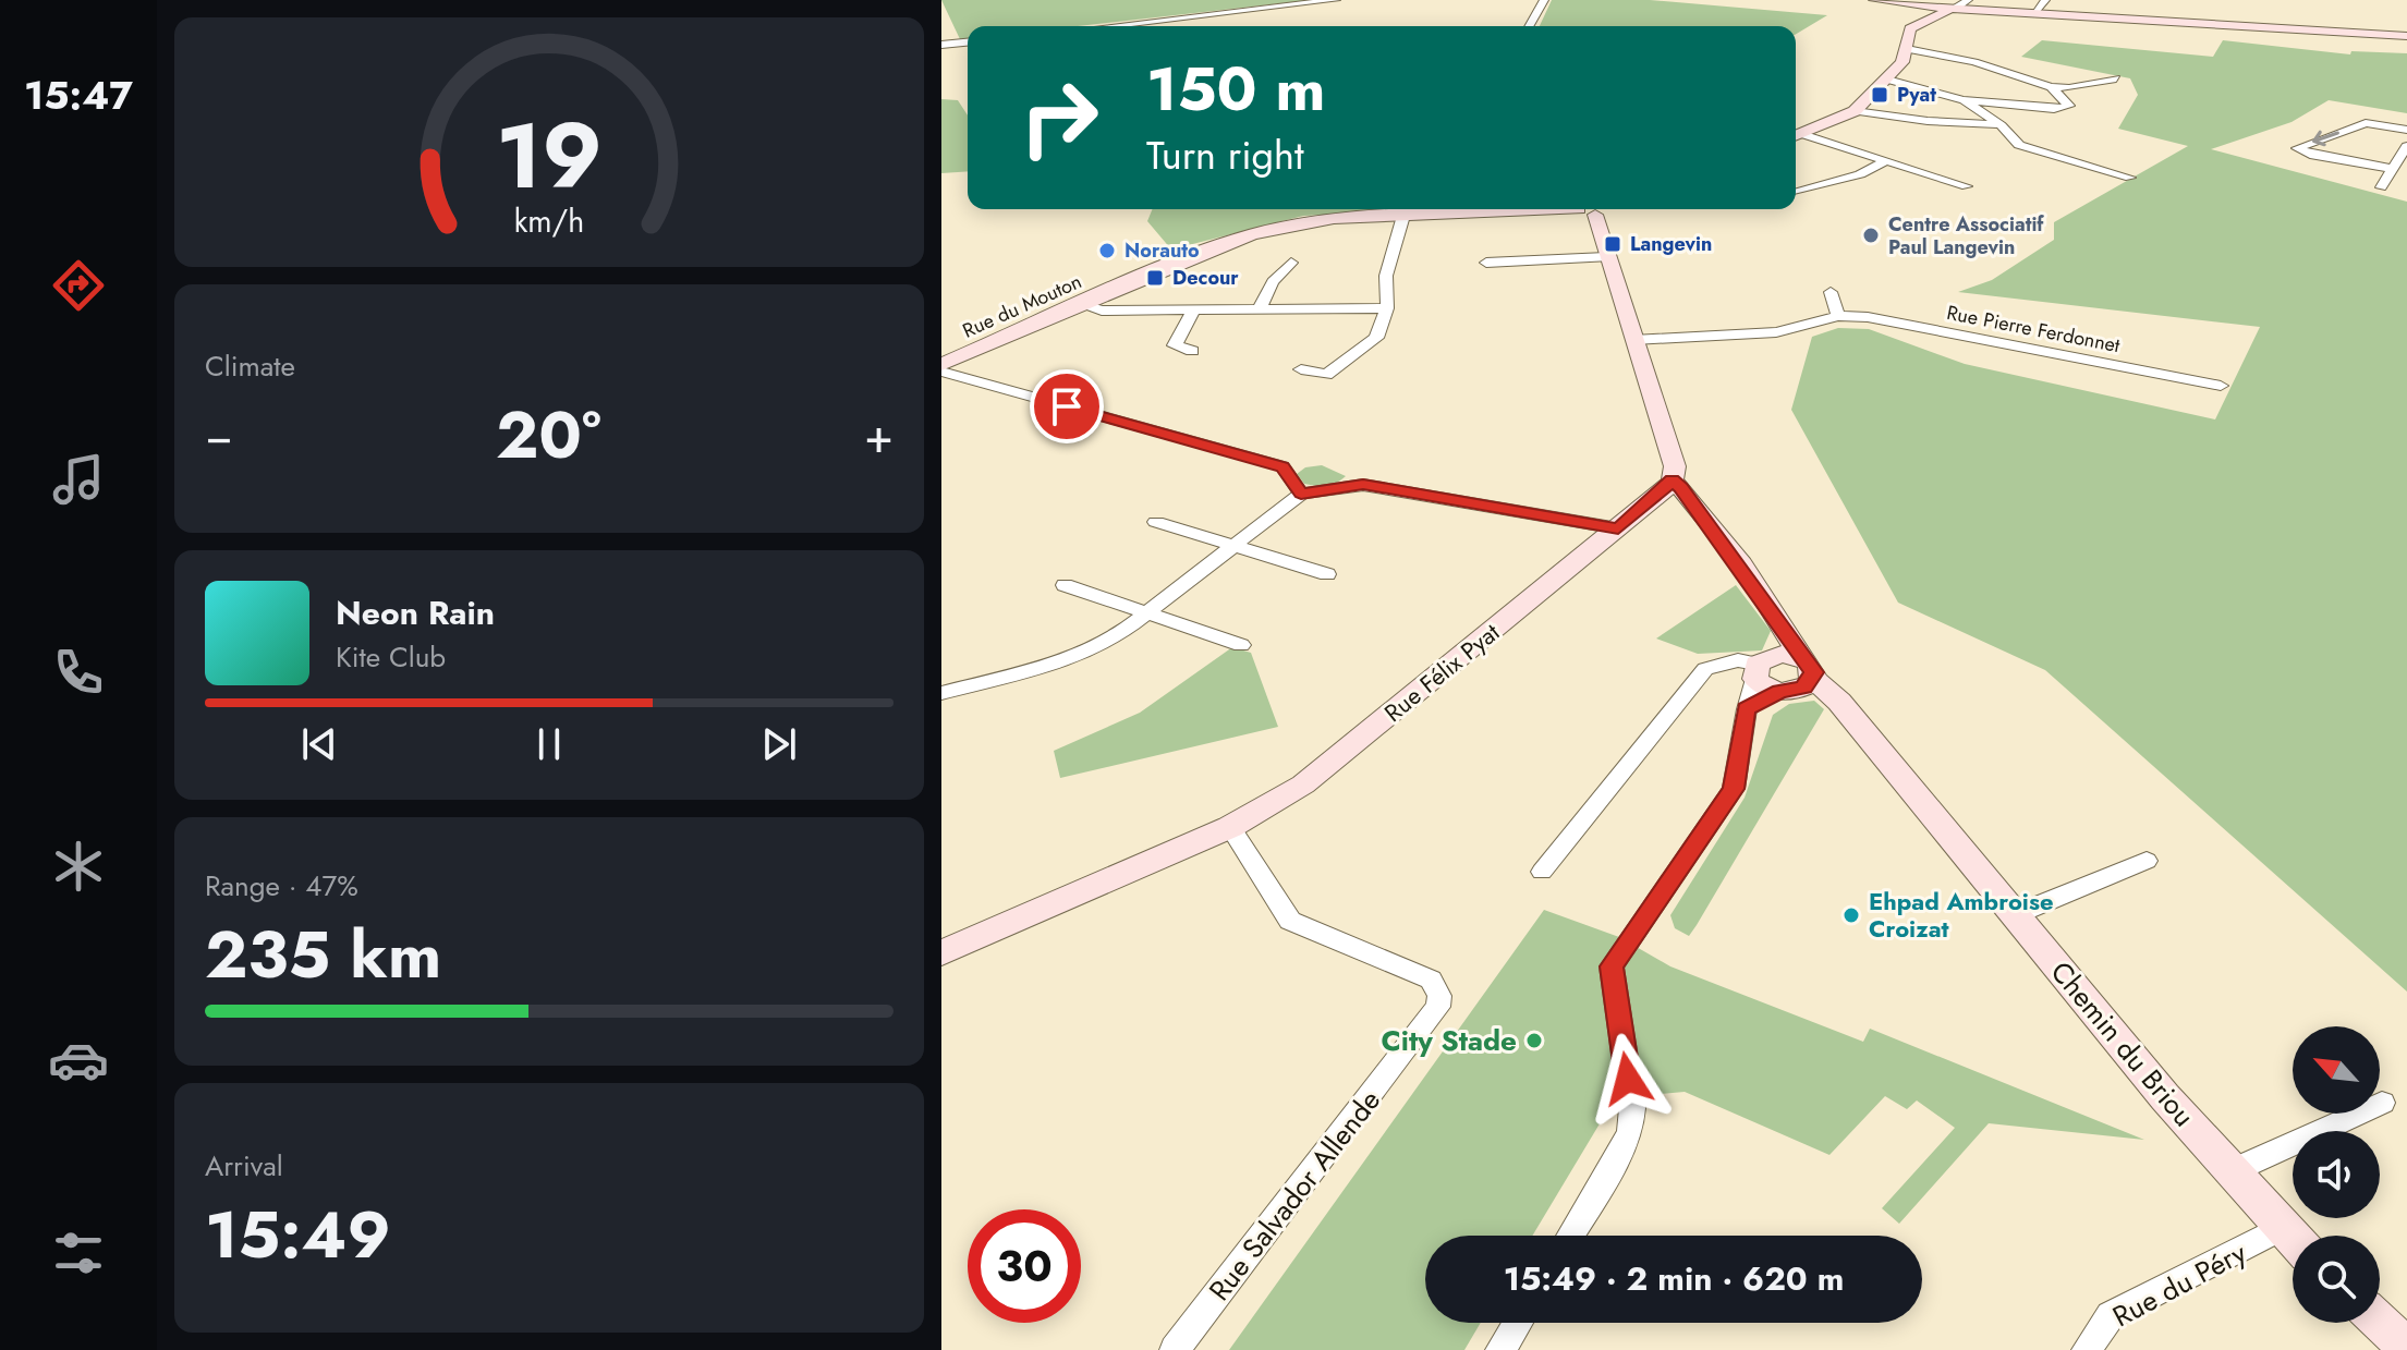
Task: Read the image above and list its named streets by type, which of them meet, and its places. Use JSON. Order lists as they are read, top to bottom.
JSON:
{
  "streets": {
    "street": [
      "Rue du Mouton",
      "Rue Pierre Ferdonnet",
      "Rue Félix Pyat",
      "Chemin du Briou",
      "Rue Salvador Allende",
      "Rue du Péry"
    ]
  },
  "crossings": [
    ["Rue Félix Pyat", "Rue Salvador Allende"],
    ["Chemin du Briou", "Rue du Péry"]
  ],
  "places": {
    "transit": ["Pyat", "Langevin", "Decour"],
    "other": [
      "Centre Associatif Paul Langevin",
      "Norauto",
      "Ehpad Ambroise Croizat",
      "City Stade"
    ]
  },
  "north": "top left",
  "page": {
    "tabs": "15:47",
    "turn": ["150 m", "Turn right"],
    "tile": [
      "Climate",
      ["Range · 47%", "235 km"],
      ["Arrival", "15:49"]
    ],
    "heat": ["−", "20°", "+"],
    "song": ["Neon Rain", "Kite Club"],
    "limit": "30",
    "trip": "15:49 · 2 min · 620 m",
    "gauge": ["19", "km/h"]
  }
}
